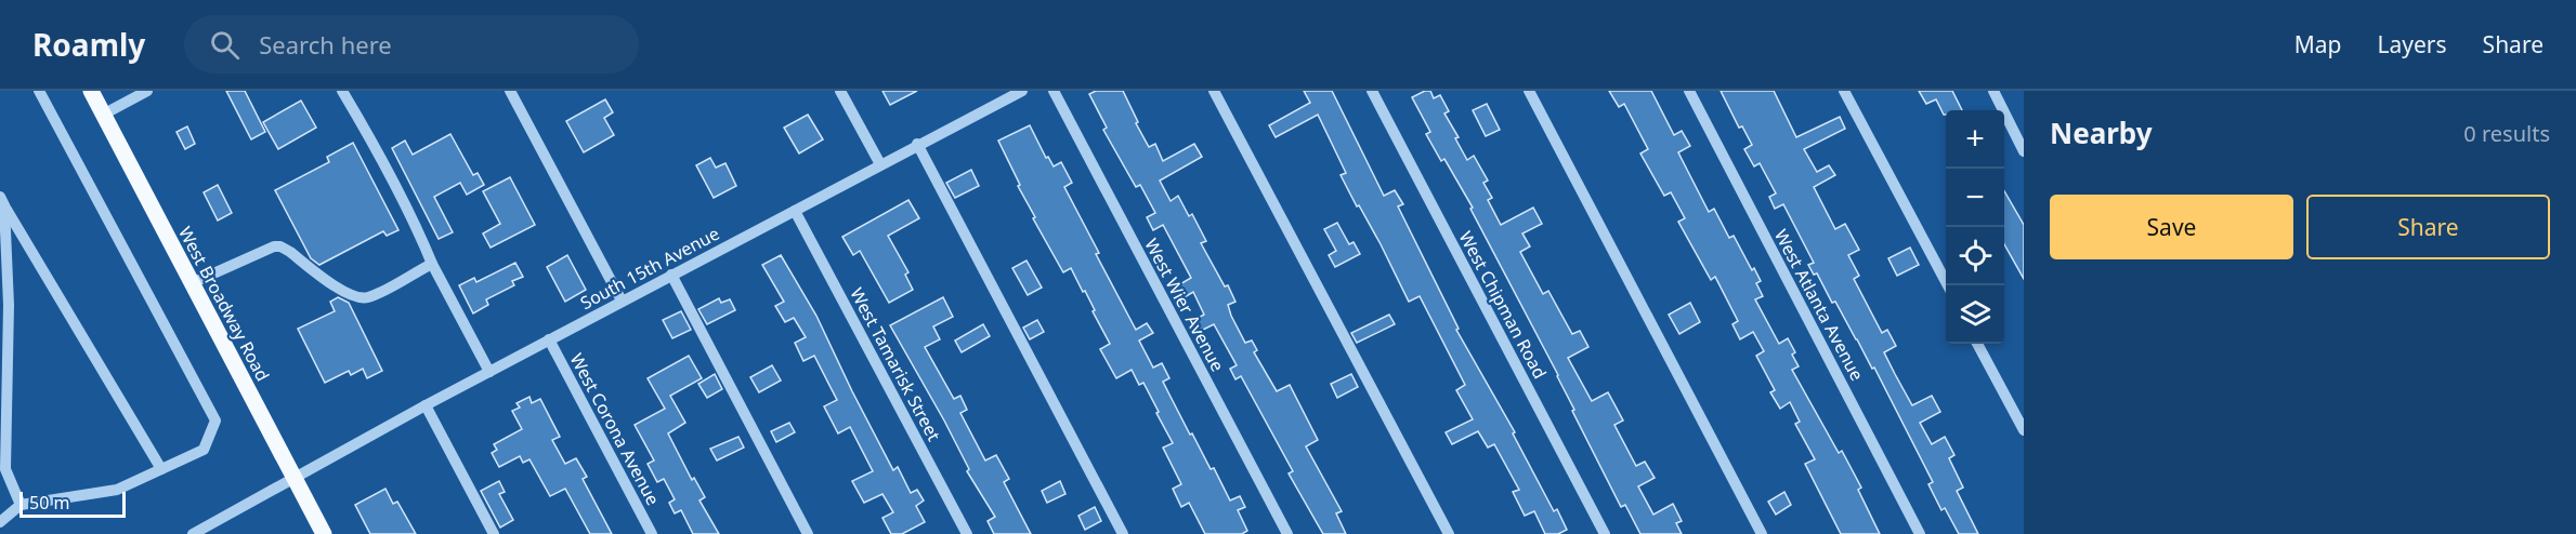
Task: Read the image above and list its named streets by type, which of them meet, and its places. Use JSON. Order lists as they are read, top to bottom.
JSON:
{
  "streets": {
    "main road": ["West Broadway Road"],
    "street": [
      "South 15th Avenue",
      "West Wier Avenue",
      "West Chipman Road",
      "West Atlanta Avenue",
      "West Tamarisk Street",
      "West Corona Avenue"
    ]
  },
  "crossings": [
    ["South 15th Avenue", "West Broadway Road"],
    ["South 15th Avenue", "West Tamarisk Street"],
    ["South 15th Avenue", "West Corona Avenue"]
  ],
  "scale_bar": "50 m",
  "page": {
    "header": "Roamly",
    "search": "Search here",
    "nav": ["Map", "Layers", "Share"],
    "heading": ["Nearby", "0 results"],
    "map_buttons": ["+", "−"],
    "buttons": ["Save", "Share"],
    "scale": "50 m"
  }
}
